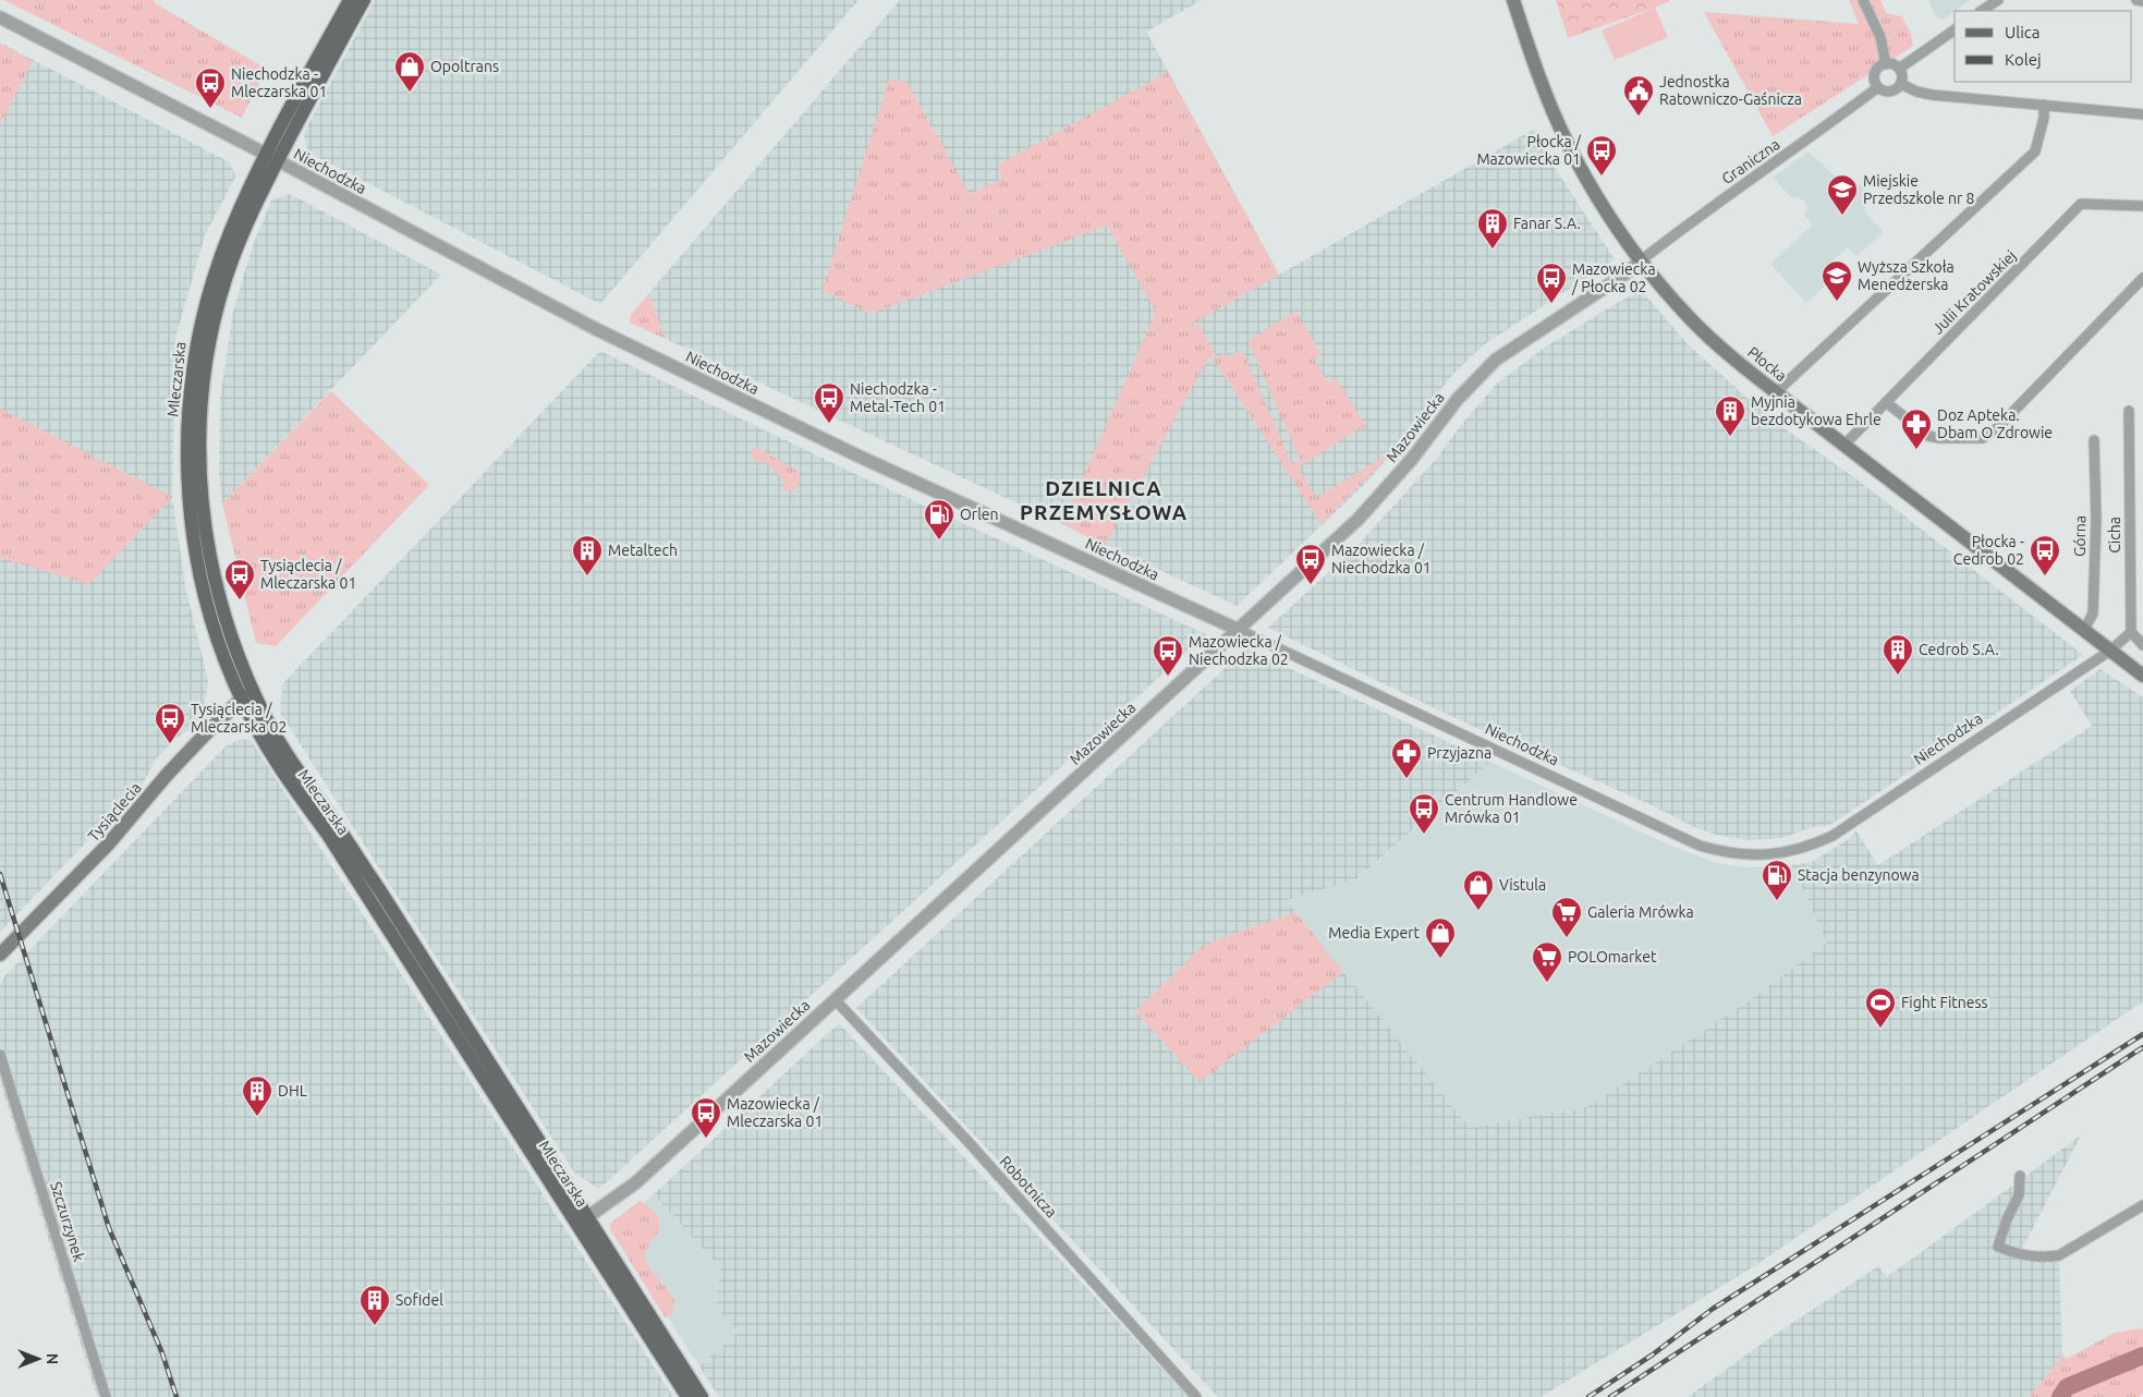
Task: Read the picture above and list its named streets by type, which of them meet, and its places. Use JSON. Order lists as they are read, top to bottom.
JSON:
{
  "streets": {
    "main road": ["Płocka", "Mleczarska", "Tysiąclecia"],
    "street": [
      "Graniczna",
      "Niechodzka",
      "Julii Kratowskiej",
      "Mazowiecka",
      "Cicha",
      "Górna",
      "Robotnicza",
      "Szczurzynek"
    ]
  },
  "crossings": [
    ["Graniczna", "Płocka"],
    ["Graniczna", "Mazowiecka"],
    ["Niechodzka", "Płocka"],
    ["Niechodzka", "Mleczarska"],
    ["Niechodzka", "Mazowiecka"],
    ["Julii Kratowskiej", "Płocka"],
    ["Płocka", "Mazowiecka"],
    ["Płocka", "Górna"],
    ["Mleczarska", "Mazowiecka"],
    ["Mleczarska", "Tysiąclecia"],
    ["Mazowiecka", "Robotnicza"]
  ],
  "districts": ["DZIELNICA PRZEMYSŁOWA"],
  "places": {
    "shop": ["Opoltrans", "Vistula", "Media Expert"],
    "bus stop": [
      "Niechodzka - Mleczarska 01",
      "Płocka / Mazowiecka 01",
      "Mazowiecka / Płocka 02",
      "Niechodzka - Metal-Tech 01",
      "Płocka - Cedrob 02",
      "Mazowiecka / Niechodzka 01",
      "Tysiąclecia / Mleczarska 01",
      "Mazowiecka / Niechodzka 02",
      "Tysiąclecia / Mleczarska 02",
      "Centrum Handlowe Mrówka 01",
      "Mazowiecka / Mleczarska 01"
    ],
    "public building": ["Jednostka Ratowniczo-Gaśnicza"],
    "school or university": ["Miejskie Przedszkole nr 8", "Wyższa Szkoła Menedżerska"],
    "building": [
      "Fanar S.A.",
      "Myjnia bezdotykowa Ehrle",
      "Metaltech",
      "Cedrob S.A.",
      "DHL",
      "Sofidel"
    ],
    "pharmacy": ["Doz Apteka. Dbam O Zdrowie", "Przyjazna"],
    "fuel station": ["Orlen", "Stacja benzynowa"],
    "supermarket": ["Galeria Mrówka", "POLOmarket"],
    "sports": ["Fight Fitness"]
  },
  "legend": ["Ulica", "Kolej"],
  "north": "right"
}
